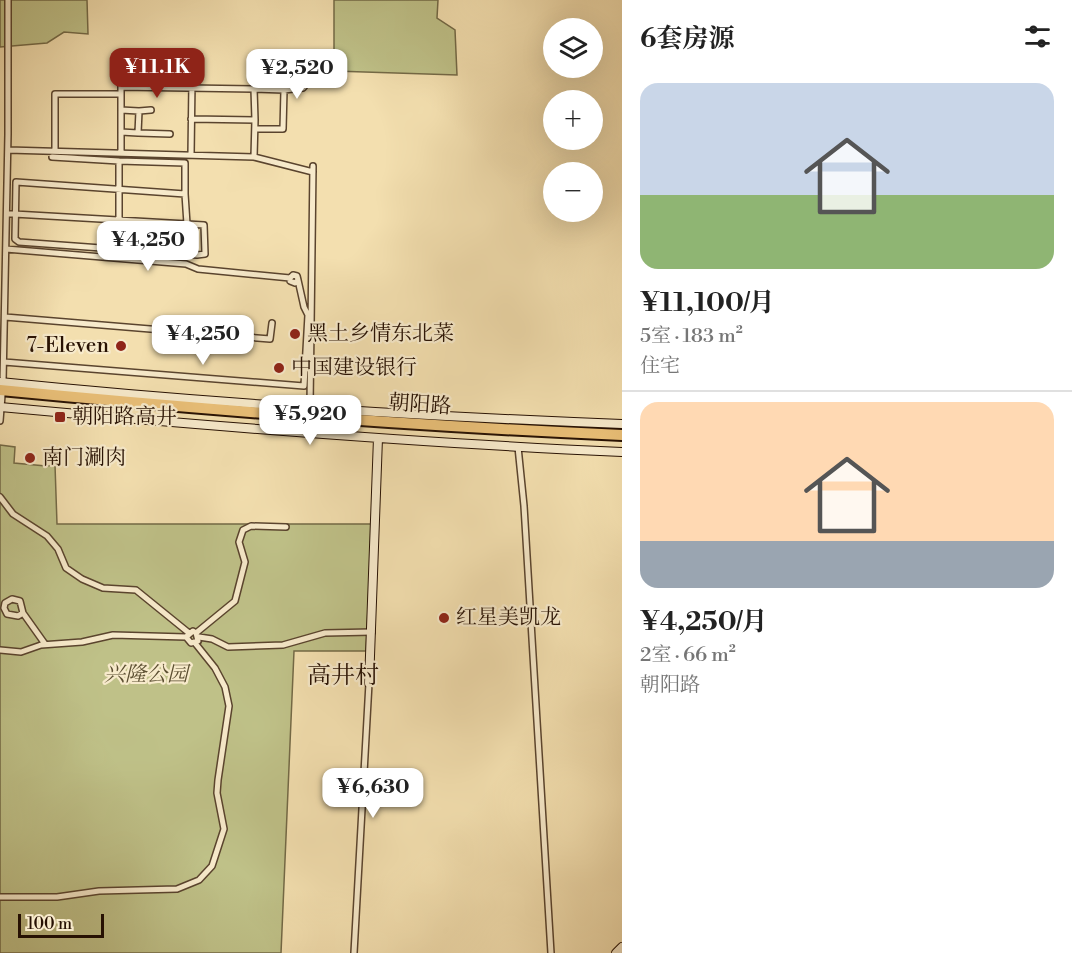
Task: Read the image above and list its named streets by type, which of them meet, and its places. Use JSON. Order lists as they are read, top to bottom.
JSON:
{
  "streets": {
    "highway": ["朝阳路"]
  },
  "districts": ["高井村"],
  "parks": ["兴隆公园"],
  "places": {
    "other": [
      "黑土乡情东北菜",
      "7-Eleven",
      "中国建设银行",
      "南门涮肉",
      "红星美凯龙"
    ],
    "transit": ["朝阳路高井"]
  },
  "scale_bar": "100 m",
  "page": {
    "heading": "6套房源",
    "map_buttons": ["+", "−"],
    "price": [
      "¥11.1K",
      "¥2,520",
      "¥4,250",
      "¥4,250",
      "¥5,920",
      "¥6,630"
    ],
    "list": [
      {
        "name": "¥11,100/月",
        "note": "5室 · 183 m² · 住宅"
      },
      {
        "name": "¥4,250/月",
        "note": "2室 · 66 m² · 朝阳路"
      }
    ],
    "scale": "100 m"
  }
}
